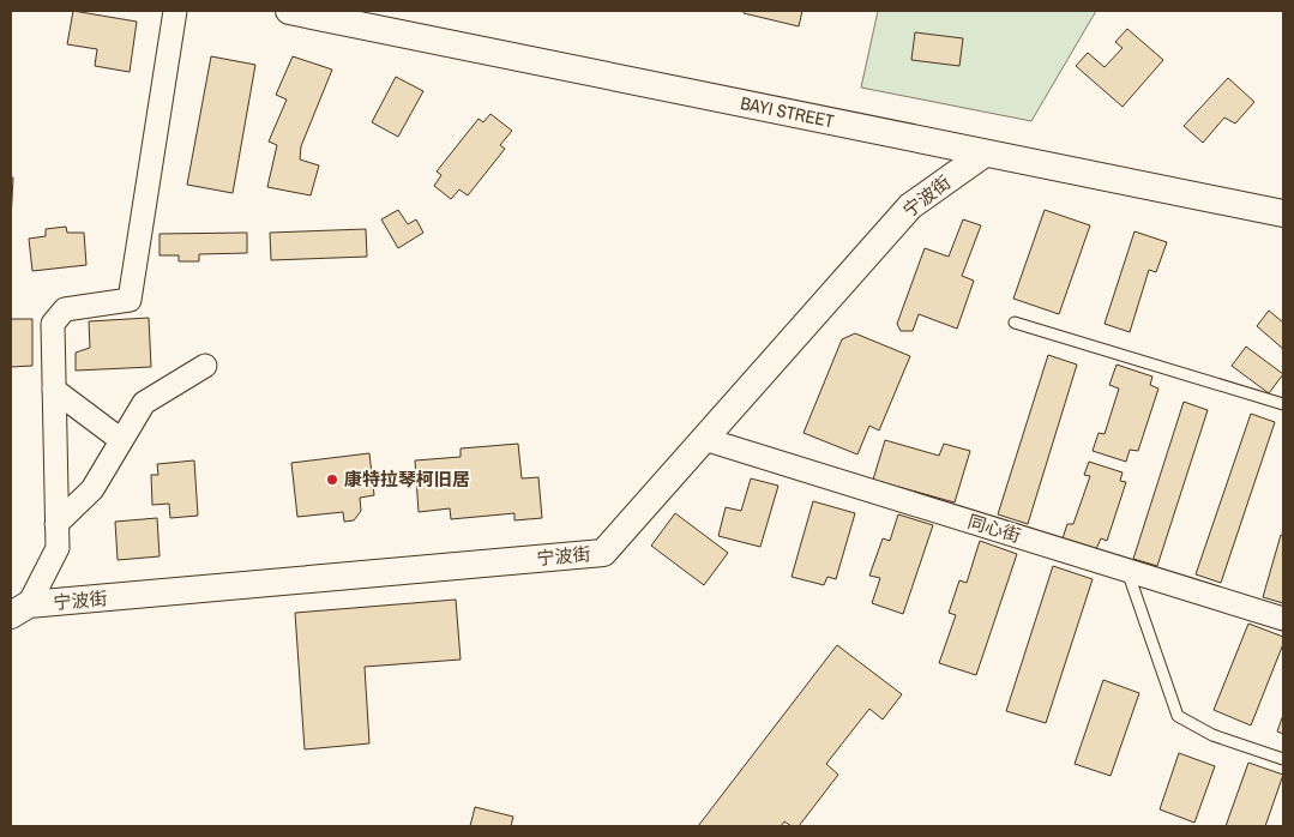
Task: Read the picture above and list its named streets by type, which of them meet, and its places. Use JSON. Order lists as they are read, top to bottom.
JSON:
{
  "streets": {
    "street": ["BAYI STREET", "宁波街", "同心街"]
  },
  "crossings": [
    ["BAYI STREET", "宁波街"],
    ["宁波街", "同心街"]
  ],
  "places": ["康特拉琴柯旧居"]
}
